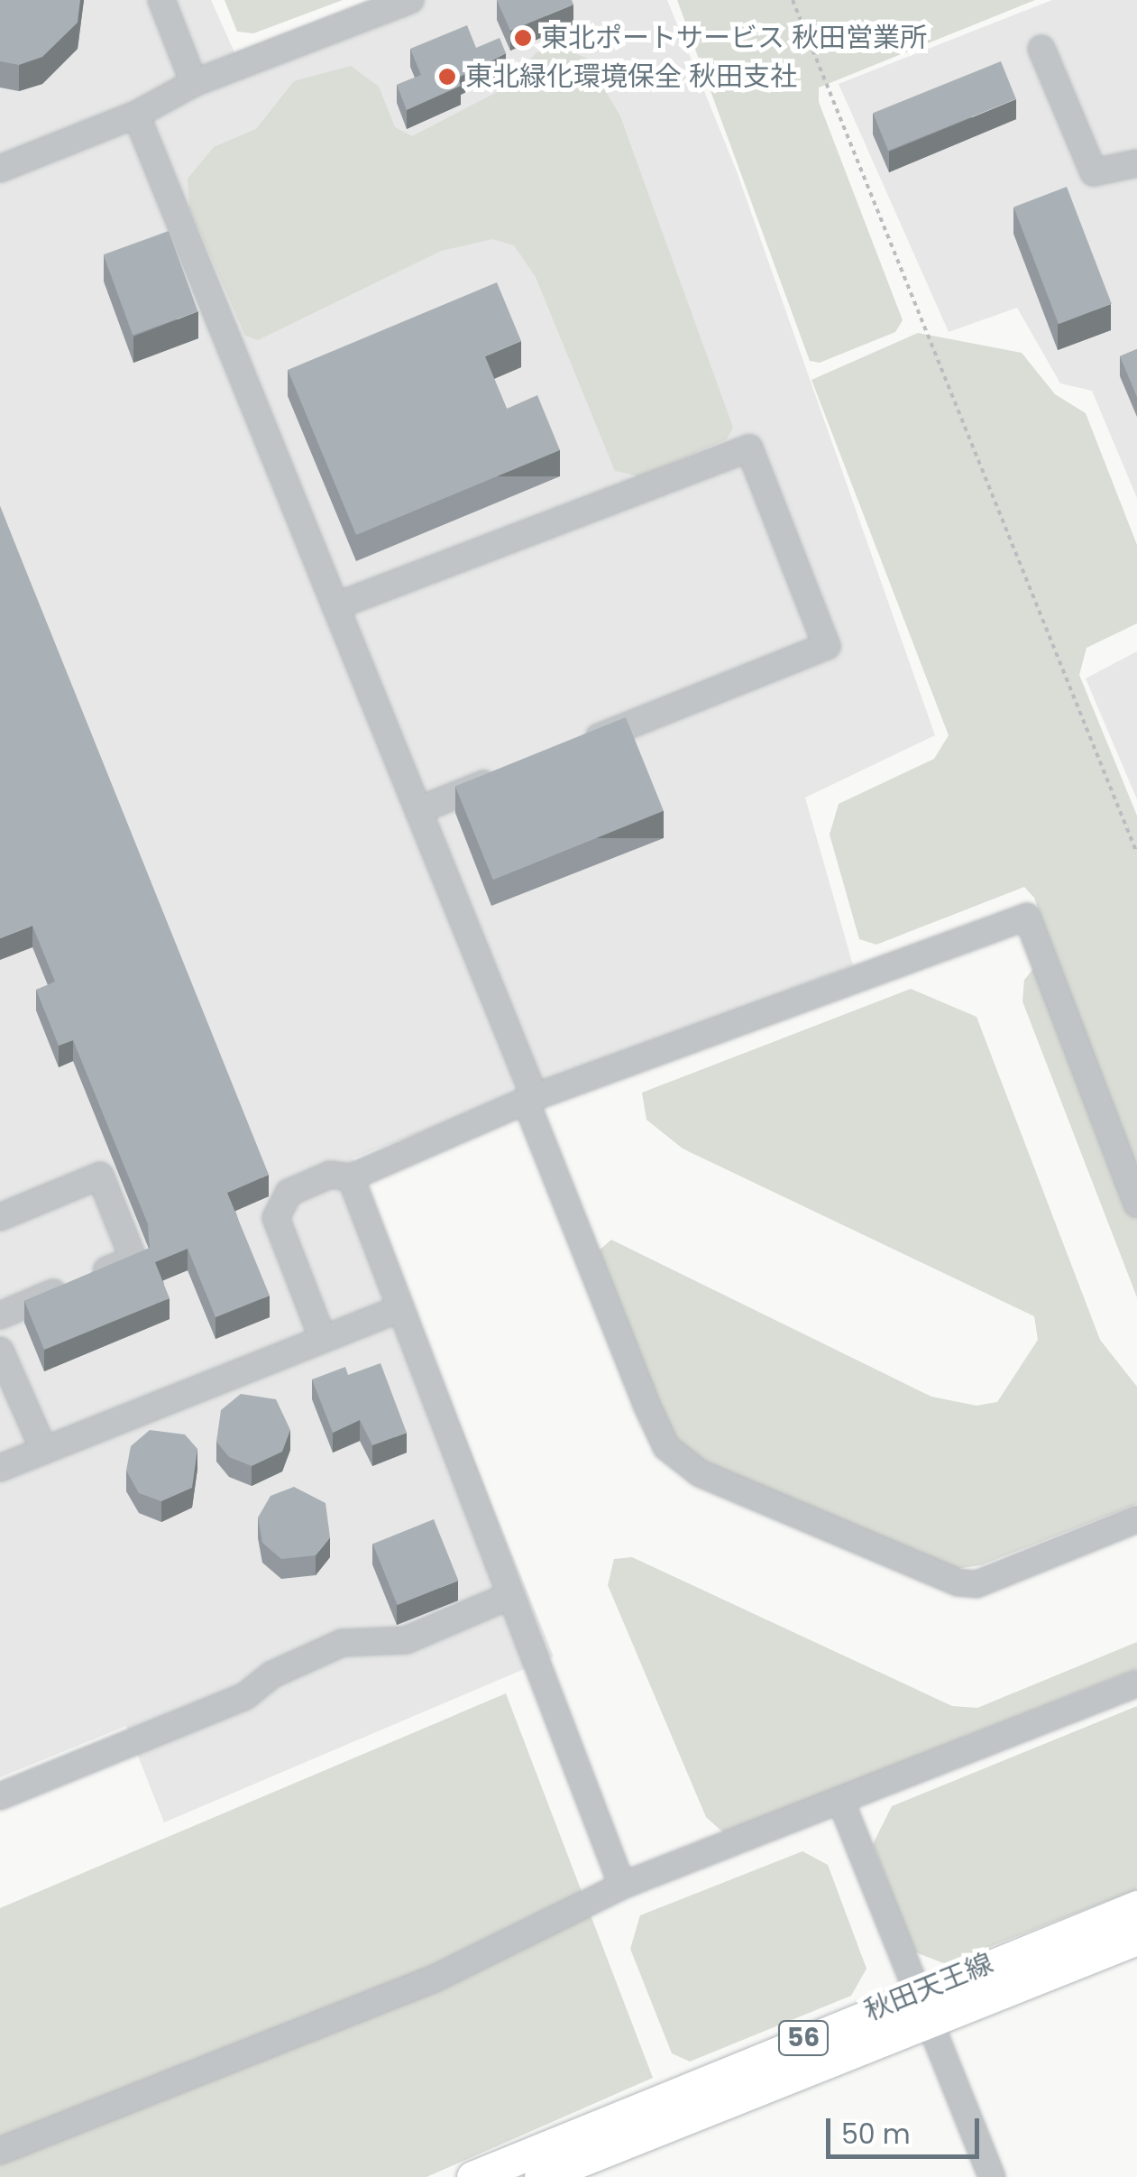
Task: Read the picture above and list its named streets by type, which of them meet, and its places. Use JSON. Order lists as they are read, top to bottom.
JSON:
{
  "streets": {
    "main road": ["秋田天王線", "56"]
  },
  "places": ["東北ポートサービス 秋田営業所", "東北緑化環境保全 秋田支社"],
  "scale_bar": "50 m"
}
